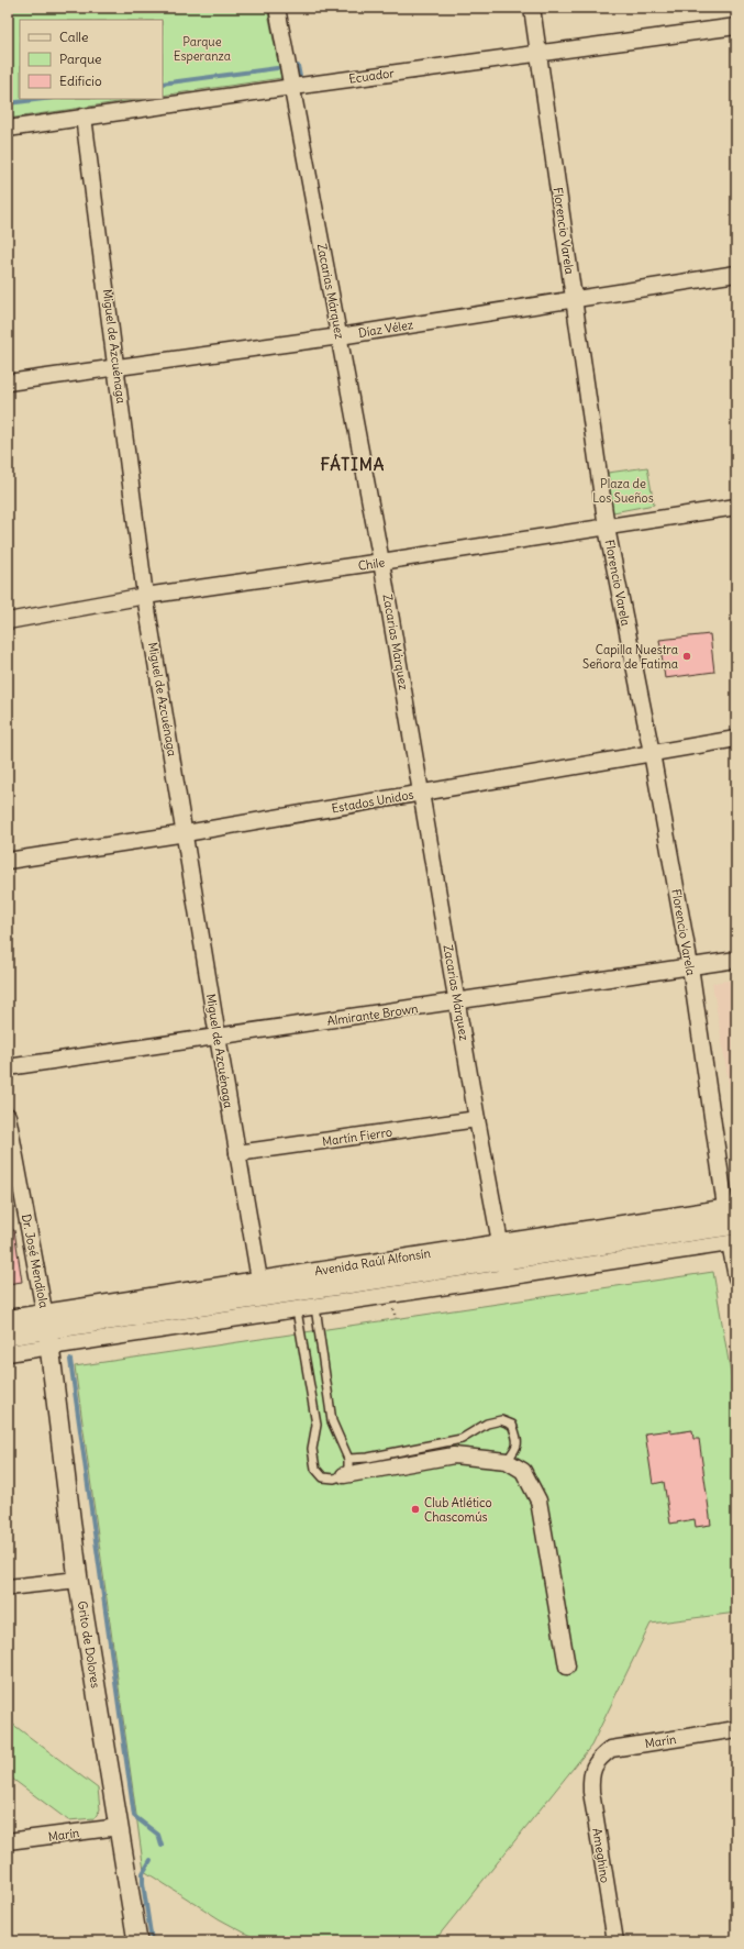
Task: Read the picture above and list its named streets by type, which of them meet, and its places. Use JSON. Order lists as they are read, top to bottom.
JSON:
{
  "streets": {
    "main road": ["Avenida Raúl Alfonsín"],
    "street": [
      "Ecuador",
      "Florencio Varela",
      "Zacarias Márquez",
      "Díaz Vélez",
      "Miguel de Azcuénaga",
      "Chile",
      "Estados Unidos",
      "Almirante Brown",
      "Martín Fierro",
      "Dr. José Mendiola",
      "Grito de Dolores",
      "Marín",
      "Ameghino"
    ]
  },
  "crossings": [
    ["Ecuador", "Florencio Varela"],
    ["Ecuador", "Zacarias Márquez"],
    ["Ecuador", "Miguel de Azcuénaga"],
    ["Florencio Varela", "Díaz Vélez"],
    ["Florencio Varela", "Chile"],
    ["Florencio Varela", "Estados Unidos"],
    ["Florencio Varela", "Almirante Brown"],
    ["Florencio Varela", "Avenida Raúl Alfonsín"],
    ["Zacarias Márquez", "Díaz Vélez"],
    ["Zacarias Márquez", "Chile"],
    ["Zacarias Márquez", "Estados Unidos"],
    ["Zacarias Márquez", "Almirante Brown"],
    ["Zacarias Márquez", "Martín Fierro"],
    ["Zacarias Márquez", "Avenida Raúl Alfonsín"],
    ["Díaz Vélez", "Miguel de Azcuénaga"],
    ["Miguel de Azcuénaga", "Chile"],
    ["Miguel de Azcuénaga", "Estados Unidos"],
    ["Miguel de Azcuénaga", "Almirante Brown"],
    ["Miguel de Azcuénaga", "Martín Fierro"],
    ["Miguel de Azcuénaga", "Avenida Raúl Alfonsín"],
    ["Dr. José Mendiola", "Avenida Raúl Alfonsín"],
    ["Dr. José Mendiola", "Grito de Dolores"],
    ["Avenida Raúl Alfonsín", "Grito de Dolores"],
    ["Grito de Dolores", "Marín"],
    ["Marín", "Ameghino"]
  ],
  "districts": ["FÁTIMA"],
  "parks": ["Parque Esperanza", "Plaza de Los Sueños"],
  "places": ["Capilla Nuestra Señora de Fatima", "Club Atlético Chascomús"],
  "legend": ["Calle", "Parque", "Edificio"]
}
